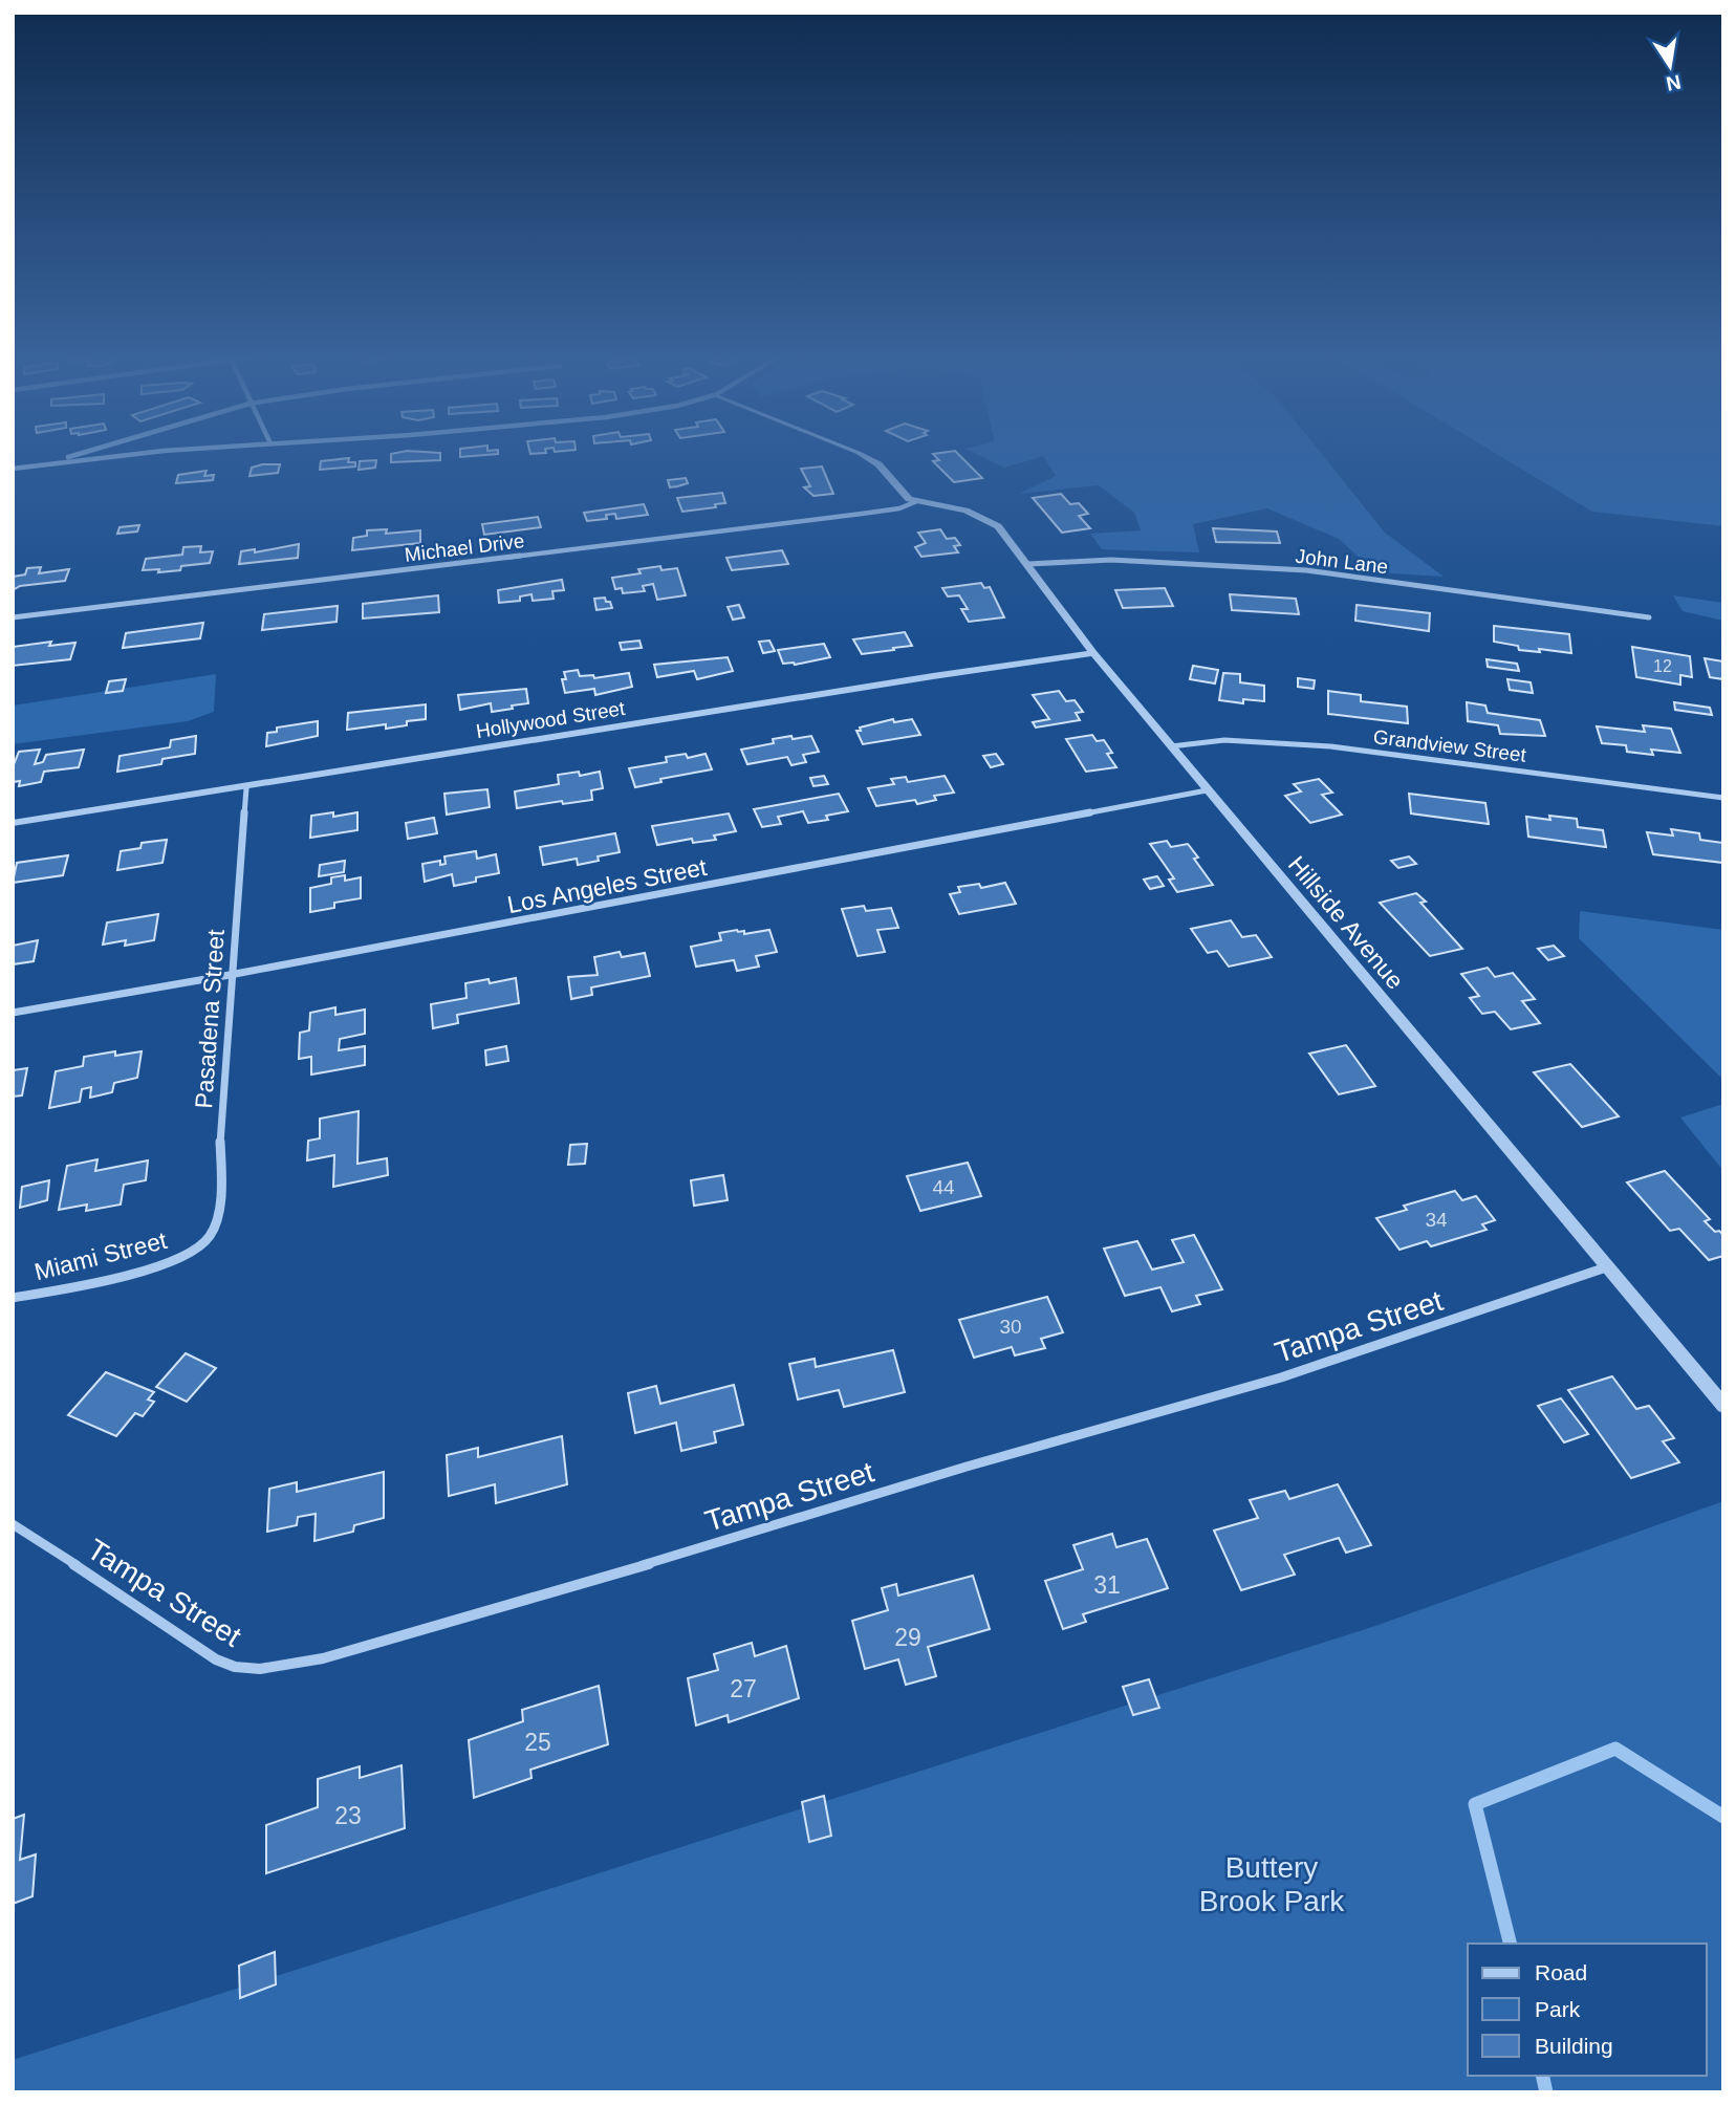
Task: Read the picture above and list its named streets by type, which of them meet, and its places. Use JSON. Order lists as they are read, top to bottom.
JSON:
{
  "streets": {
    "street": [
      "Michael Drive",
      "John Lane",
      "Hollywood Street",
      "Grandview Street",
      "Los Angeles Street",
      "Hillside Avenue",
      "Pasadena Street",
      "Miami Street",
      "Tampa Street"
    ]
  },
  "crossings": [
    ["Michael Drive", "Hillside Avenue"],
    ["John Lane", "Hillside Avenue"],
    ["Hollywood Street", "Hillside Avenue"],
    ["Hollywood Street", "Pasadena Street"],
    ["Grandview Street", "Hillside Avenue"],
    ["Los Angeles Street", "Hillside Avenue"],
    ["Los Angeles Street", "Pasadena Street"],
    ["Hillside Avenue", "Tampa Street"],
    ["Pasadena Street", "Miami Street"]
  ],
  "parks": ["Buttery Brook Park"],
  "house_numbers": [
    "12",
    "44",
    "34",
    "30",
    "31",
    "29",
    "27",
    "25",
    "23"
  ],
  "legend": ["Road", "Park", "Building"],
  "north": "bottom"
}
